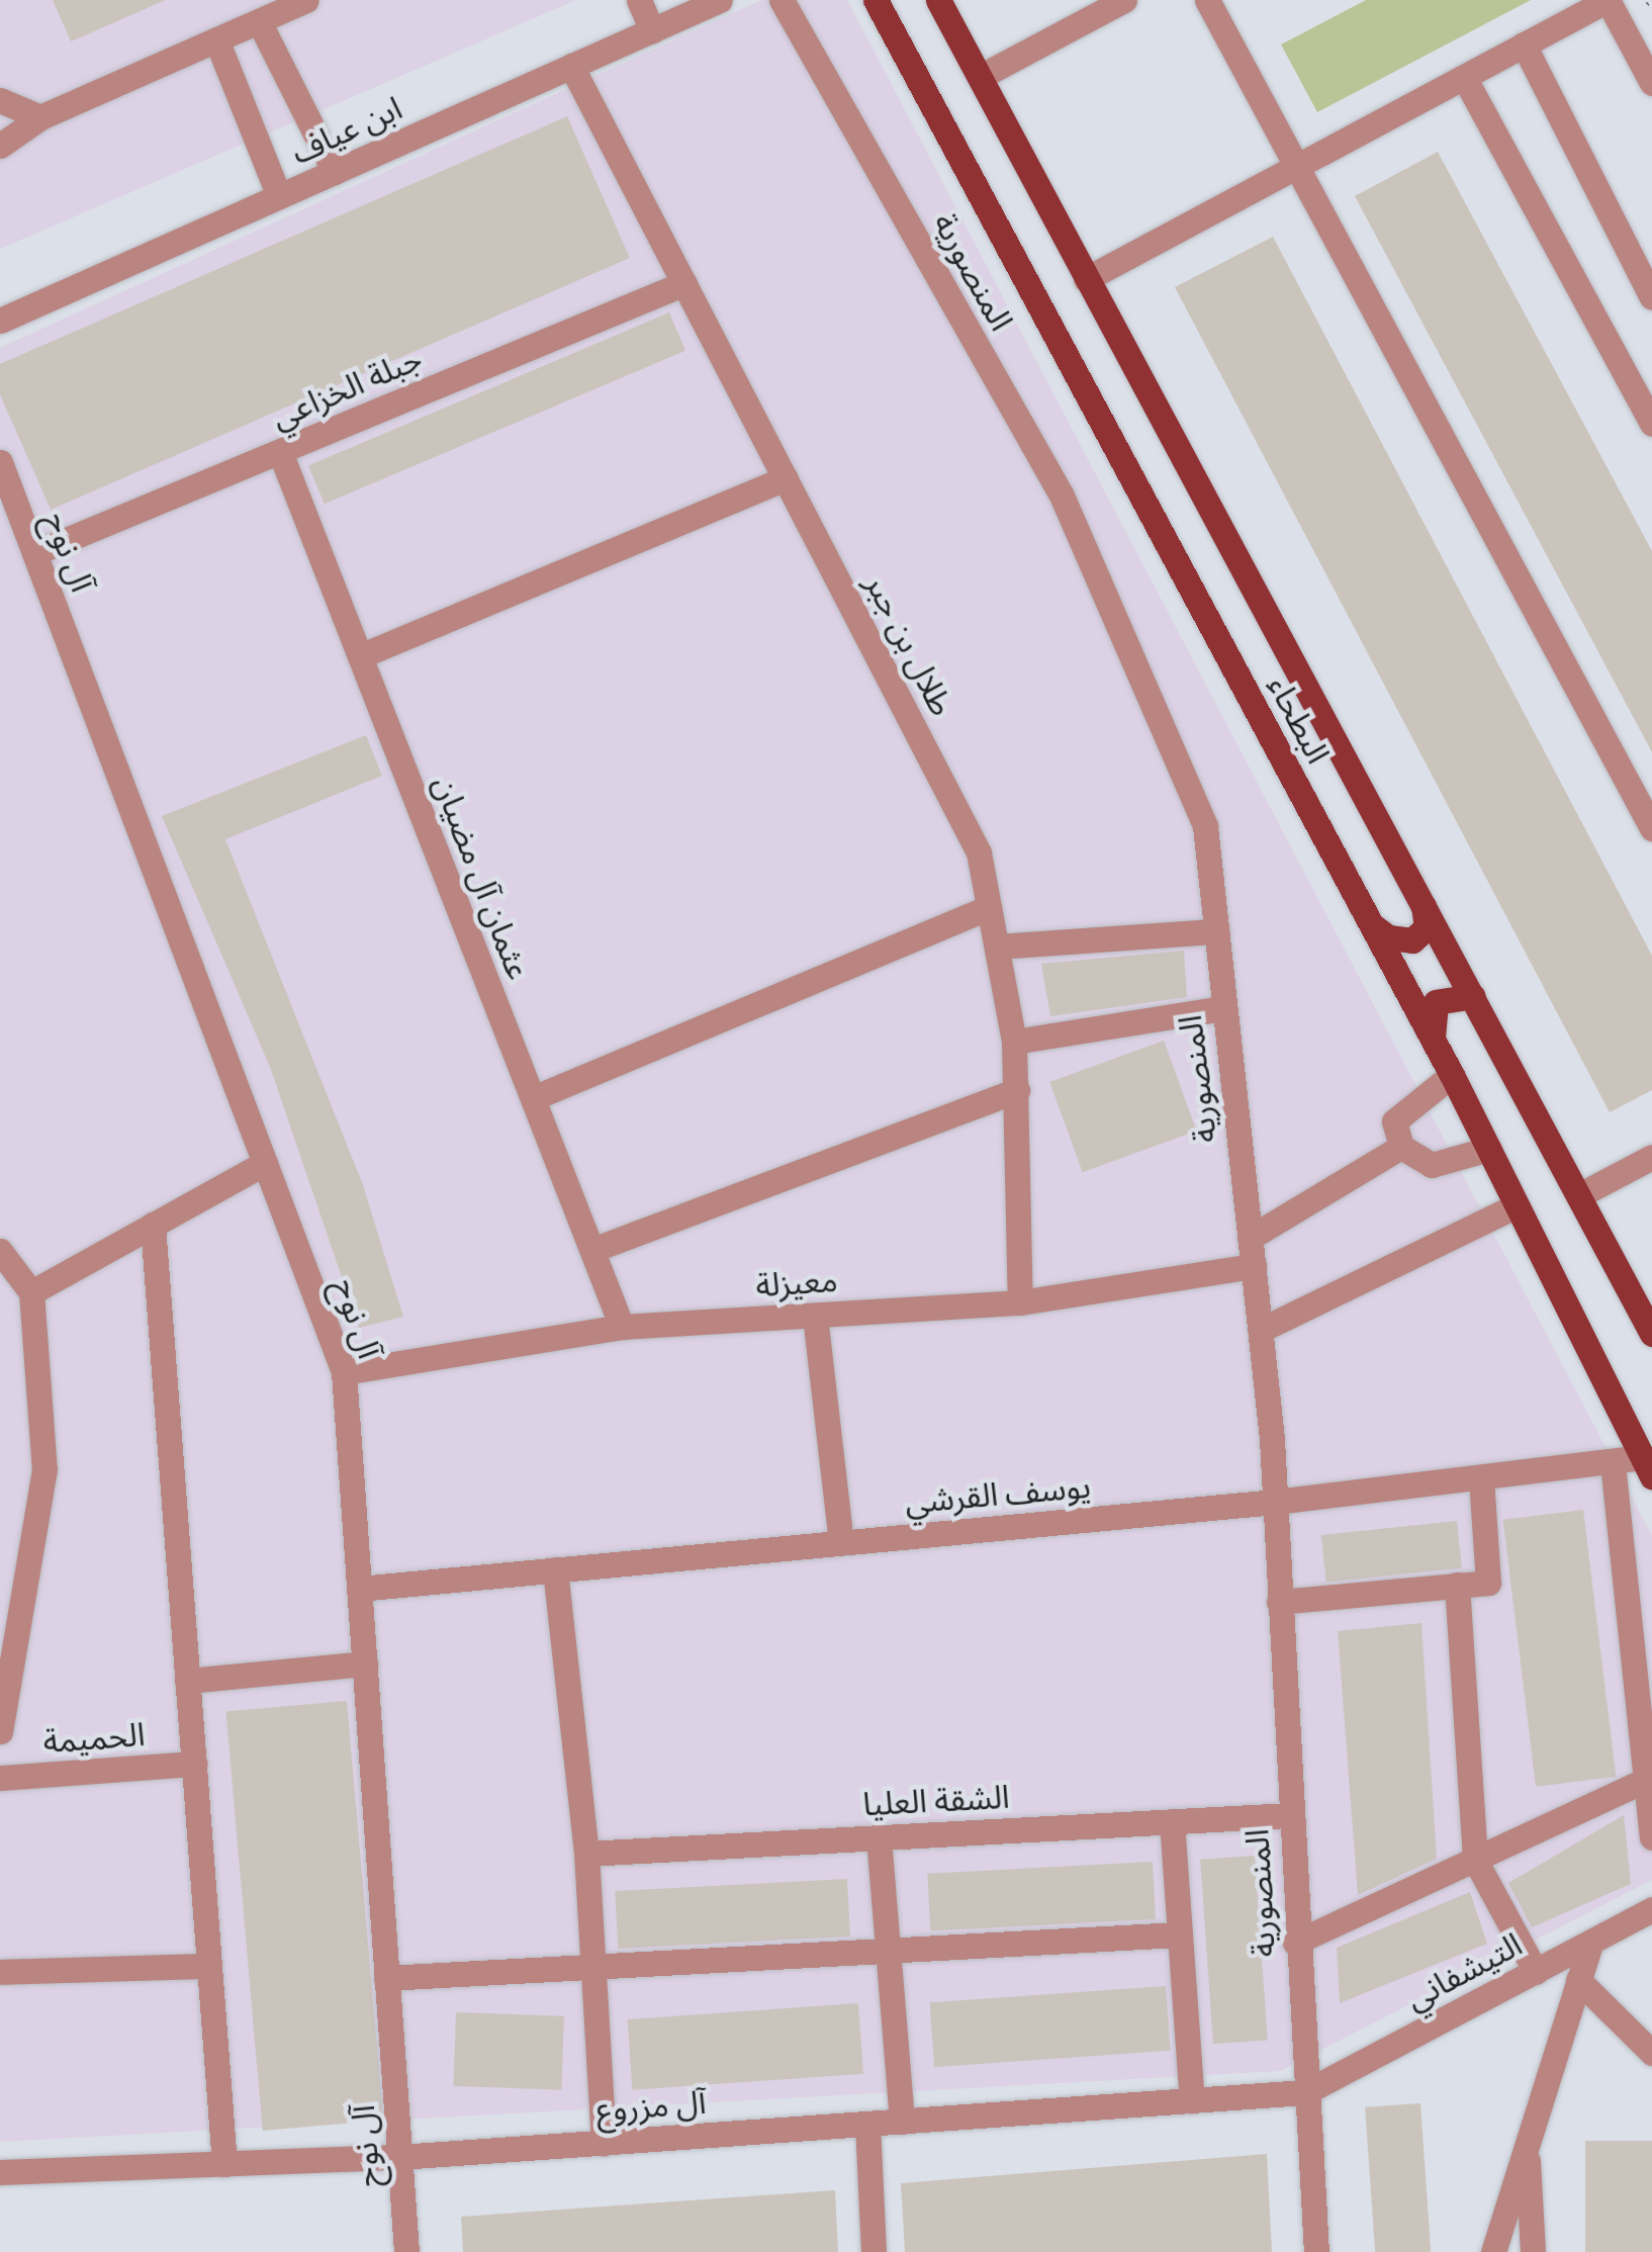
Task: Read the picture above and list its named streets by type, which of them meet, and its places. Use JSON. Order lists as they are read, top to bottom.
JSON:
{
  "streets": {
    "main road": ["البطحاء"],
    "street": [
      "ابن عياف",
      "المنصورية",
      "جبلة الخزاعي",
      "آل نوح",
      "طلال بن جبر",
      "عثمان آل مضيان",
      "معيزلة",
      "يوسف القرشي",
      "الحميمة",
      "الشقة العليا",
      "التيشفاني",
      "آل مزروع"
    ]
  },
  "crossings": [
    ["ابن عياف", "طلال بن جبر"],
    ["المنصورية", "معيزلة"],
    ["المنصورية", "يوسف القرشي"],
    ["المنصورية", "الشقة العليا"],
    ["المنصورية", "التيشفاني"],
    ["المنصورية", "آل مزروع"],
    ["جبلة الخزاعي", "آل نوح"],
    ["جبلة الخزاعي", "طلال بن جبر"],
    ["جبلة الخزاعي", "عثمان آل مضيان"],
    ["آل نوح", "معيزلة"],
    ["آل نوح", "يوسف القرشي"],
    ["آل نوح", "آل مزروع"],
    ["طلال بن جبر", "معيزلة"],
    ["البطحاء", "يوسف القرشي"],
    ["عثمان آل مضيان", "معيزلة"],
    ["التيشفاني", "آل مزروع"]
  ]
}
